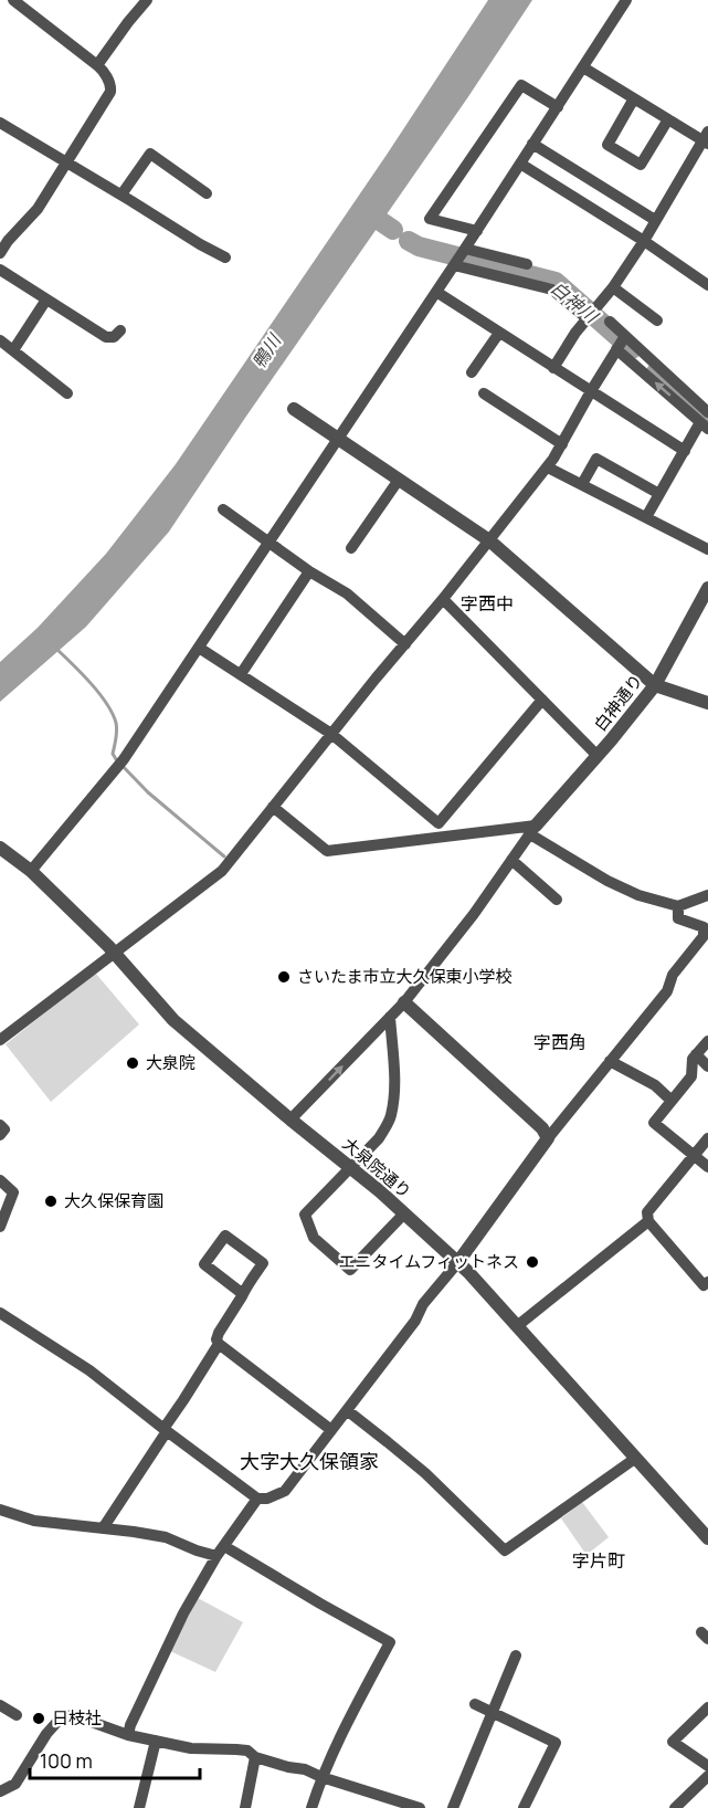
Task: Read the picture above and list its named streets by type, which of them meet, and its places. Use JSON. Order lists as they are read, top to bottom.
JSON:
{
  "streets": {
    "street": ["白神通り", "大泉院通り"]
  },
  "districts": [
    "字西中",
    "字西角",
    "大字大久保領家",
    "字片町"
  ],
  "water": ["白神川", "鴨川"],
  "places": [
    "さいたま市立大久保東小学校",
    "大泉院",
    "大久保保育園",
    "エニタイムフィットネス",
    "日枝社"
  ],
  "scale_bar": "100 m"
}
